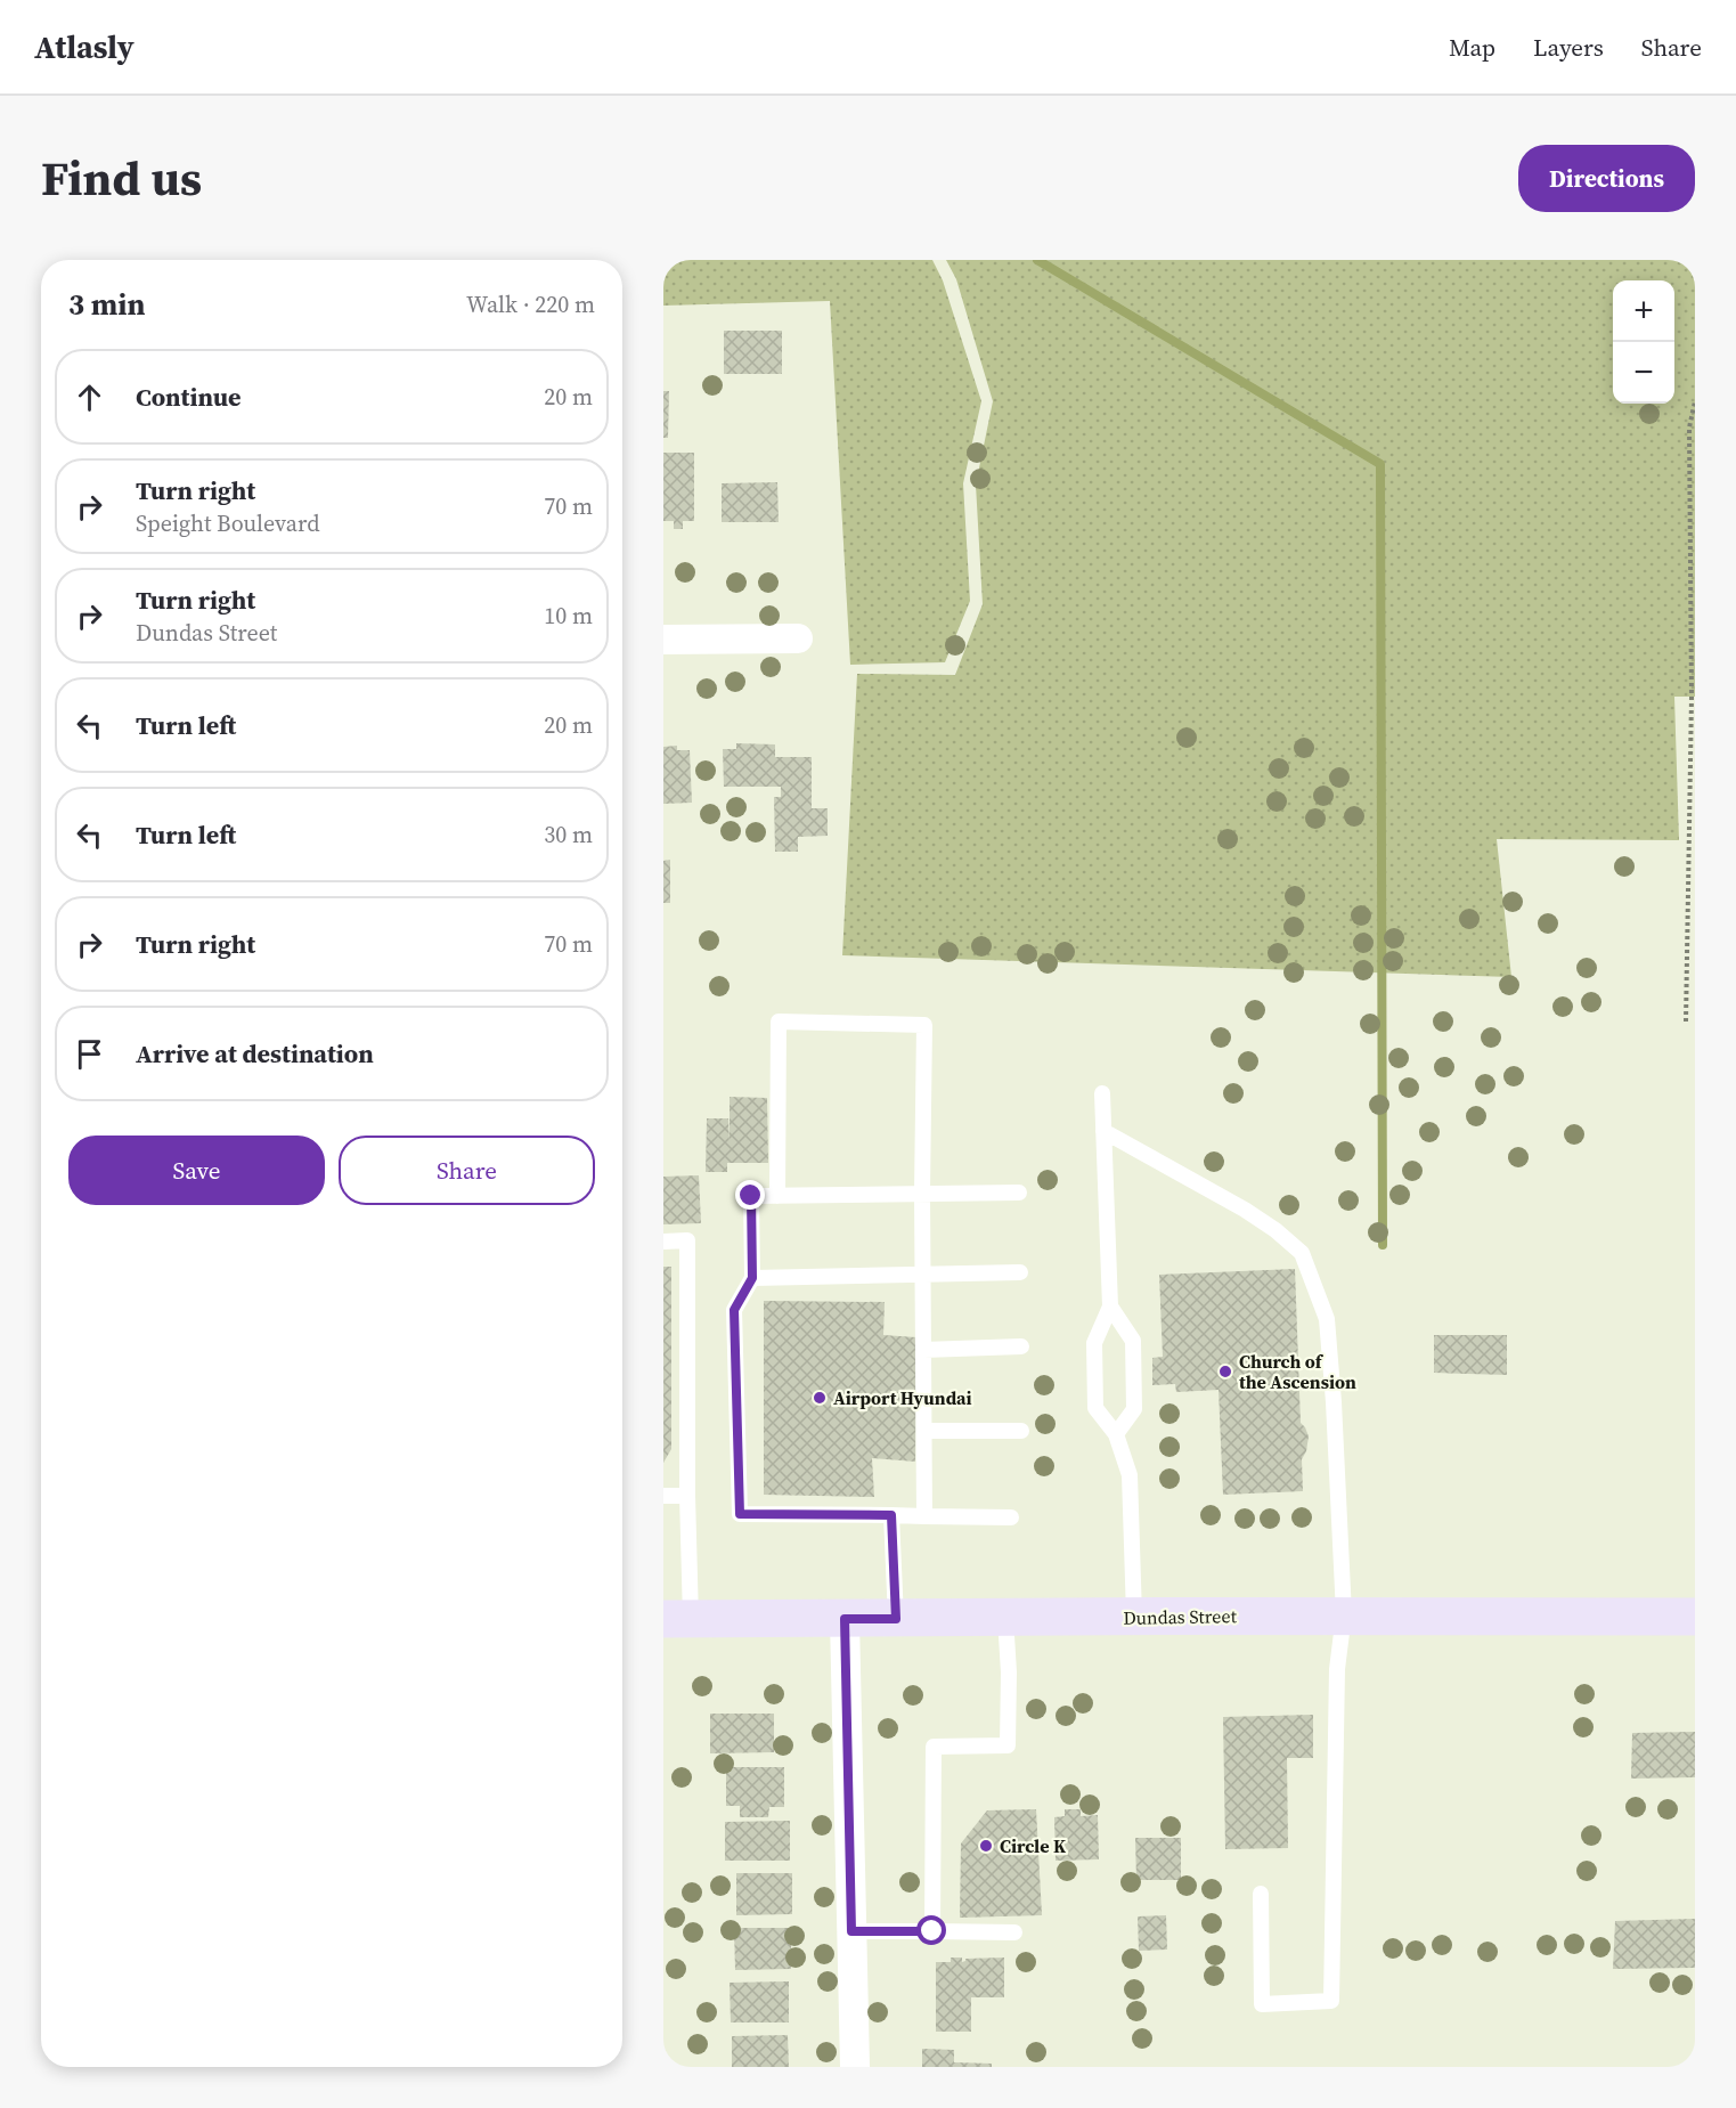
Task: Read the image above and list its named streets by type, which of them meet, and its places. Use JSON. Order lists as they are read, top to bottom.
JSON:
{
  "streets": {
    "main road": ["Dundas Street"]
  },
  "places": ["Church of the Ascension", "Airport Hyundai", "Circle K"],
  "page": {
    "header": "Atlasly",
    "nav": ["Map", "Layers", "Share"],
    "title": "Find us",
    "buttons": [
      "Directions",
      ["Save", "Share"]
    ],
    "heading": ["3 min", "Walk · 220 m"],
    "map_buttons": ["+", "−"],
    "list": [
      ["Continue", "20 m"],
      ["Turn right", "Speight Boulevard", "70 m"],
      ["Turn right", "Dundas Street", "10 m"],
      ["Turn left", "20 m"],
      ["Turn left", "30 m"],
      ["Turn right", "70 m"],
      "Arrive at destination"
    ]
  }
}
